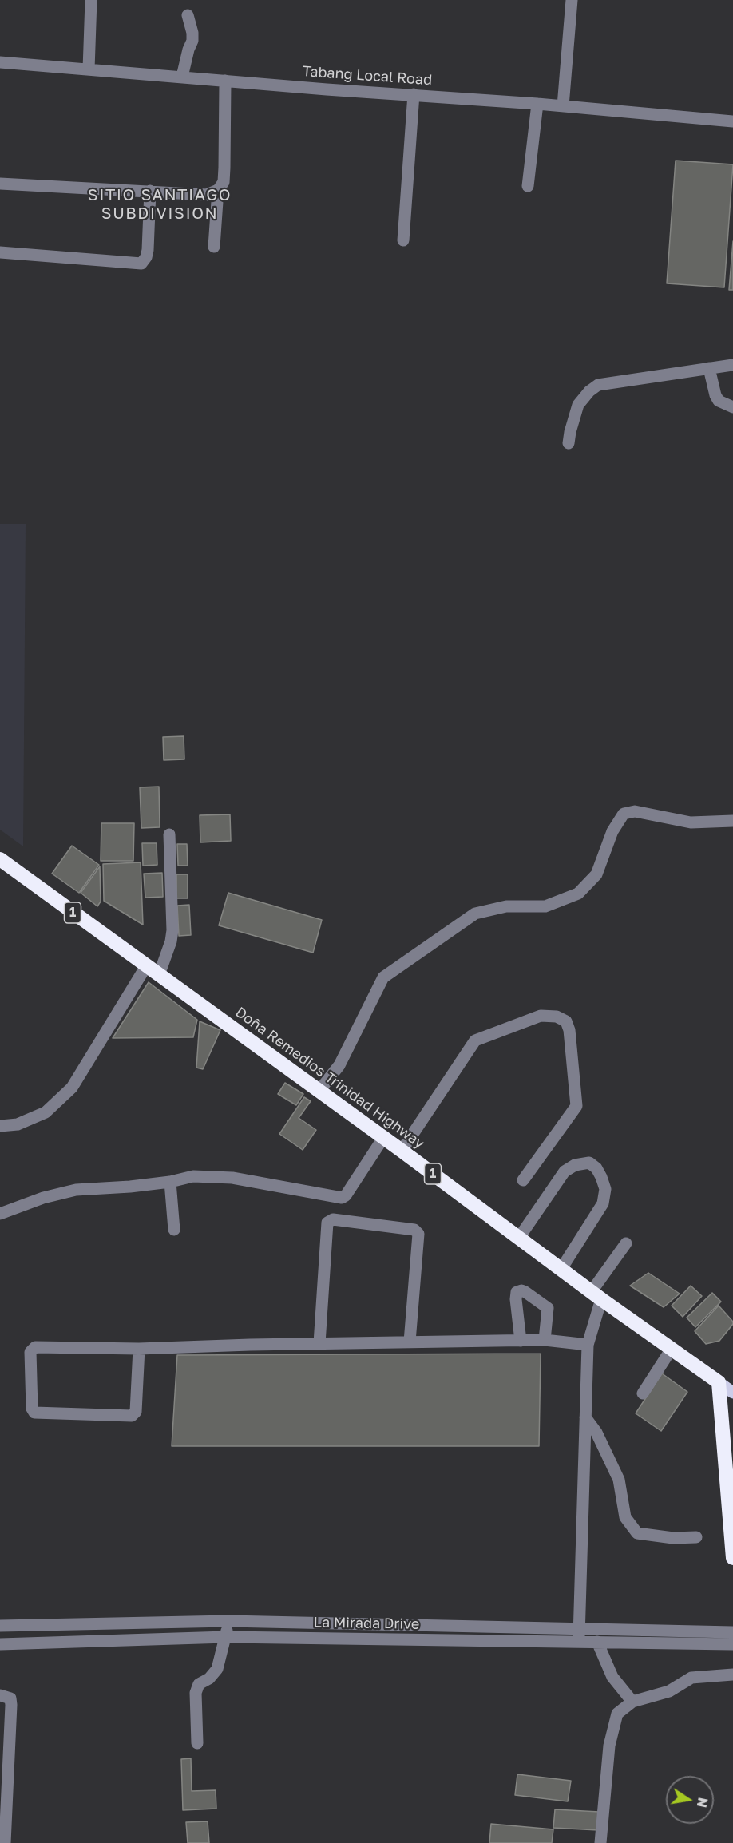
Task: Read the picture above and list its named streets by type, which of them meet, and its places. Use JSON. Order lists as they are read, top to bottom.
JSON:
{
  "streets": {
    "highway": ["1", "Doña Remedios Trinidad Highway"],
    "street": ["Tabang Local Road", "La Mirada Drive"]
  },
  "districts": ["SITIO SANTIAGO SUBDIVISION"],
  "north": "right"
}
